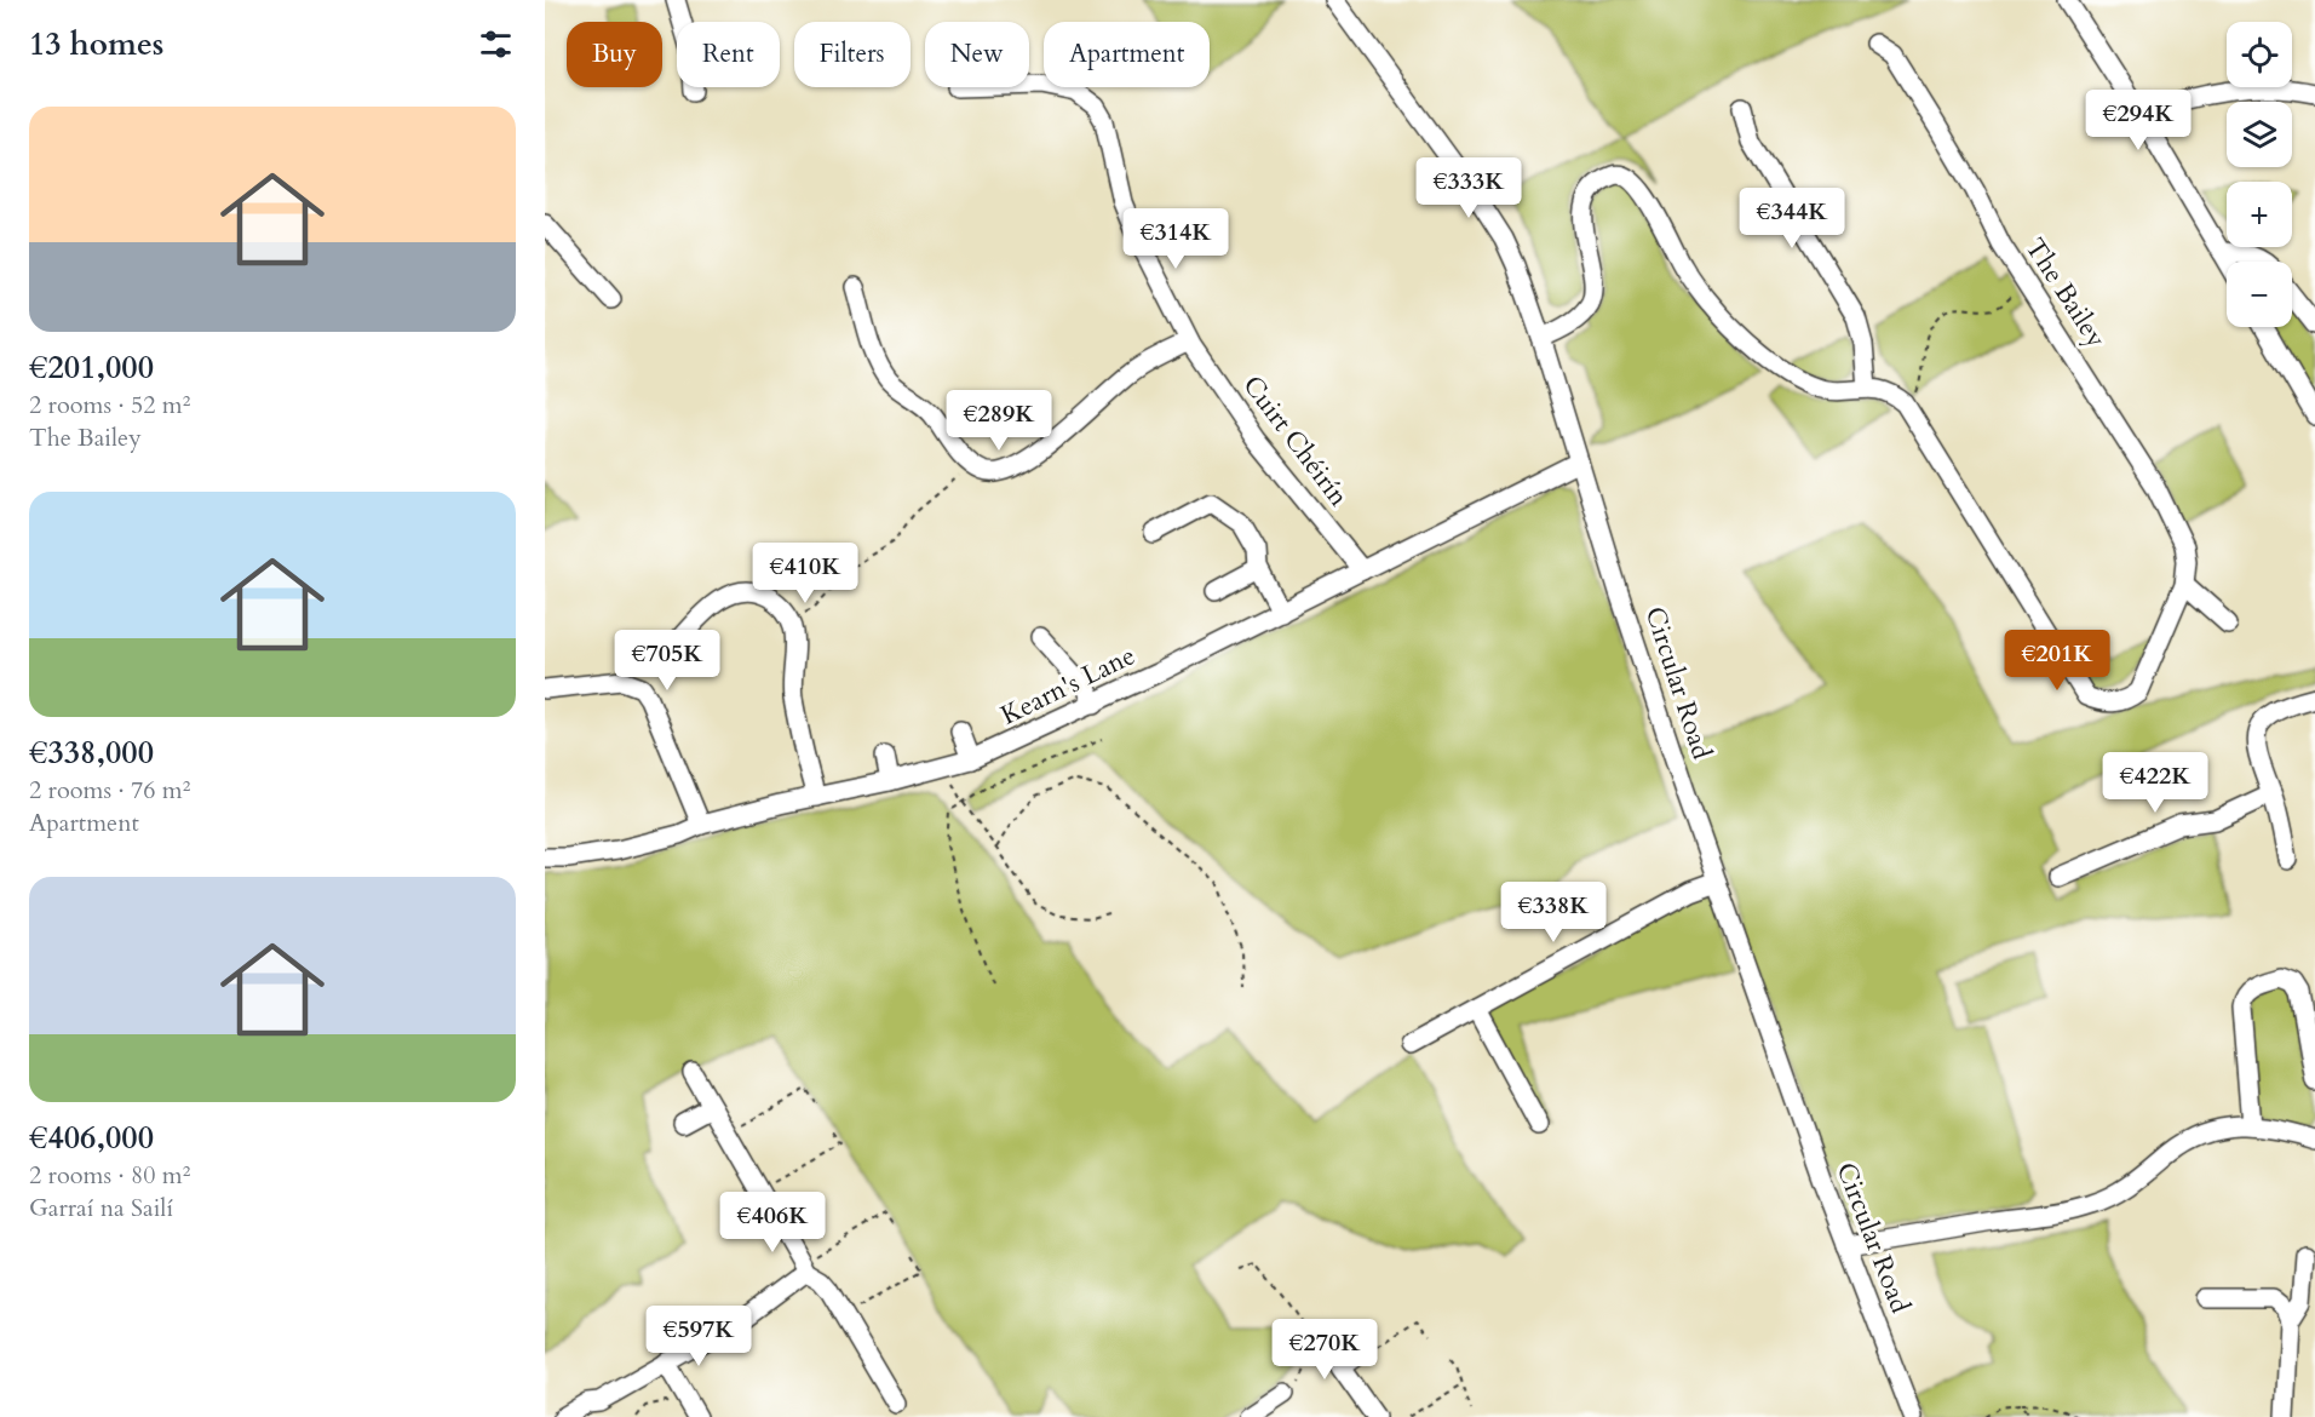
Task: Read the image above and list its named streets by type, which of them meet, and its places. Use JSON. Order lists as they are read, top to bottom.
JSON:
{
  "streets": {
    "street": [
      "The Bailey",
      "Cuirt Chéirín",
      "Circular Road",
      "Kearn's Lane"
    ]
  },
  "crossings": [
    ["Cuirt Chéirín", "Kearn's Lane"],
    ["Circular Road", "Kearn's Lane"]
  ],
  "page": {
    "heading": "13 homes",
    "map_buttons": ["+", "−"],
    "chip": [
      "Buy",
      "Rent",
      "Filters",
      "New",
      "Apartment"
    ],
    "list": [
      {
        "name": "€201,000",
        "note": "2 rooms · 52 m² · The Bailey"
      },
      {
        "name": "€338,000",
        "note": "2 rooms · 76 m² · Apartment"
      },
      {
        "name": "€406,000",
        "note": "2 rooms · 80 m² · Garraí na Sailí"
      }
    ],
    "price": [
      "€294K",
      "€333K",
      "€344K",
      "€314K",
      "€289K",
      "€410K",
      "€705K",
      "€201K",
      "€422K",
      "€338K",
      "€406K",
      "€597K",
      "€270K"
    ]
  }
}
